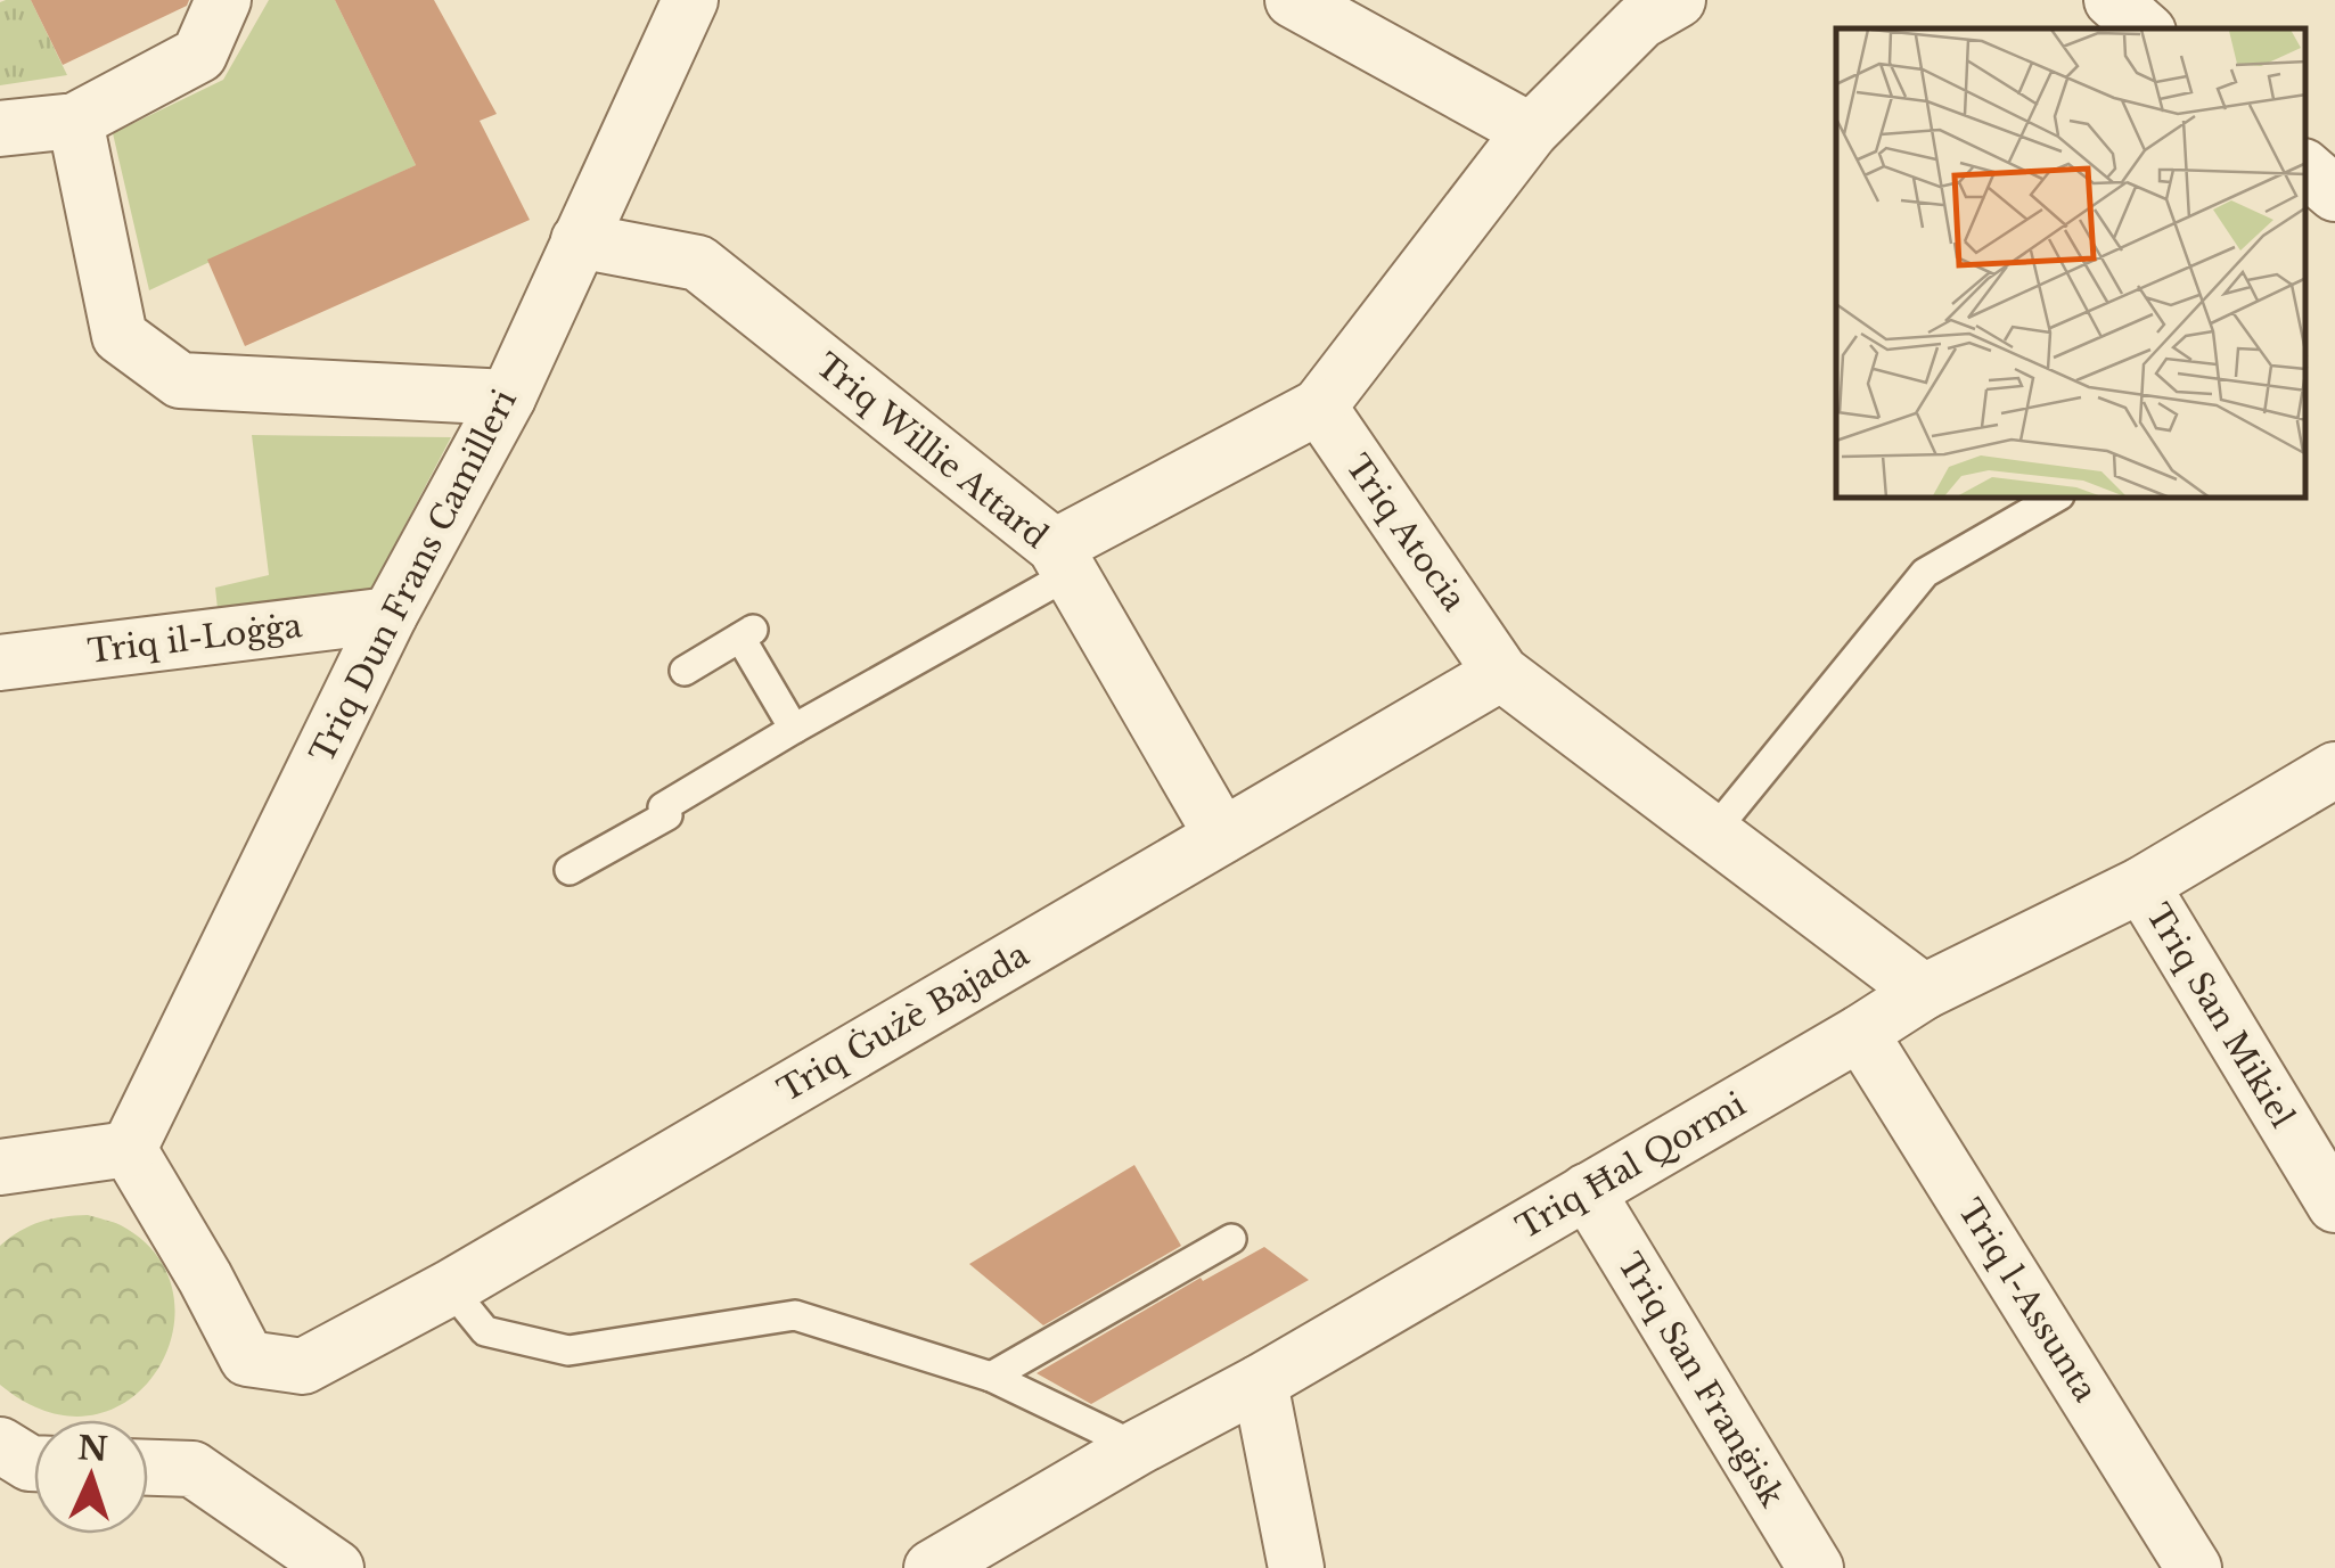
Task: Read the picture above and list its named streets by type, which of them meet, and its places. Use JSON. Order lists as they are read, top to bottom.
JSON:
{
  "streets": {
    "street": [
      "Triq Willie Attard",
      "Triq Atocia",
      "Triq Dun Frans Camilleri",
      "Triq il-Loġġa",
      "Triq San Mikiel",
      "Triq Ġużè Bajada",
      "Triq Ħal Qormi",
      "Triq l-Assunta",
      "Triq San Franġisk"
    ]
  },
  "crossings": [
    ["Triq Willie Attard", "Triq Dun Frans Camilleri"],
    ["Triq Willie Attard", "Triq Ġużè Bajada"],
    ["Triq Atocia", "Triq Ġużè Bajada"],
    ["Triq Atocia", "Triq Ħal Qormi"],
    ["Triq Dun Frans Camilleri", "Triq il-Loġġa"],
    ["Triq Dun Frans Camilleri", "Triq Ġużè Bajada"],
    ["Triq San Mikiel", "Triq Ħal Qormi"],
    ["Triq Ħal Qormi", "Triq l-Assunta"],
    ["Triq Ħal Qormi", "Triq San Franġisk"]
  ],
  "north": "top"
}
